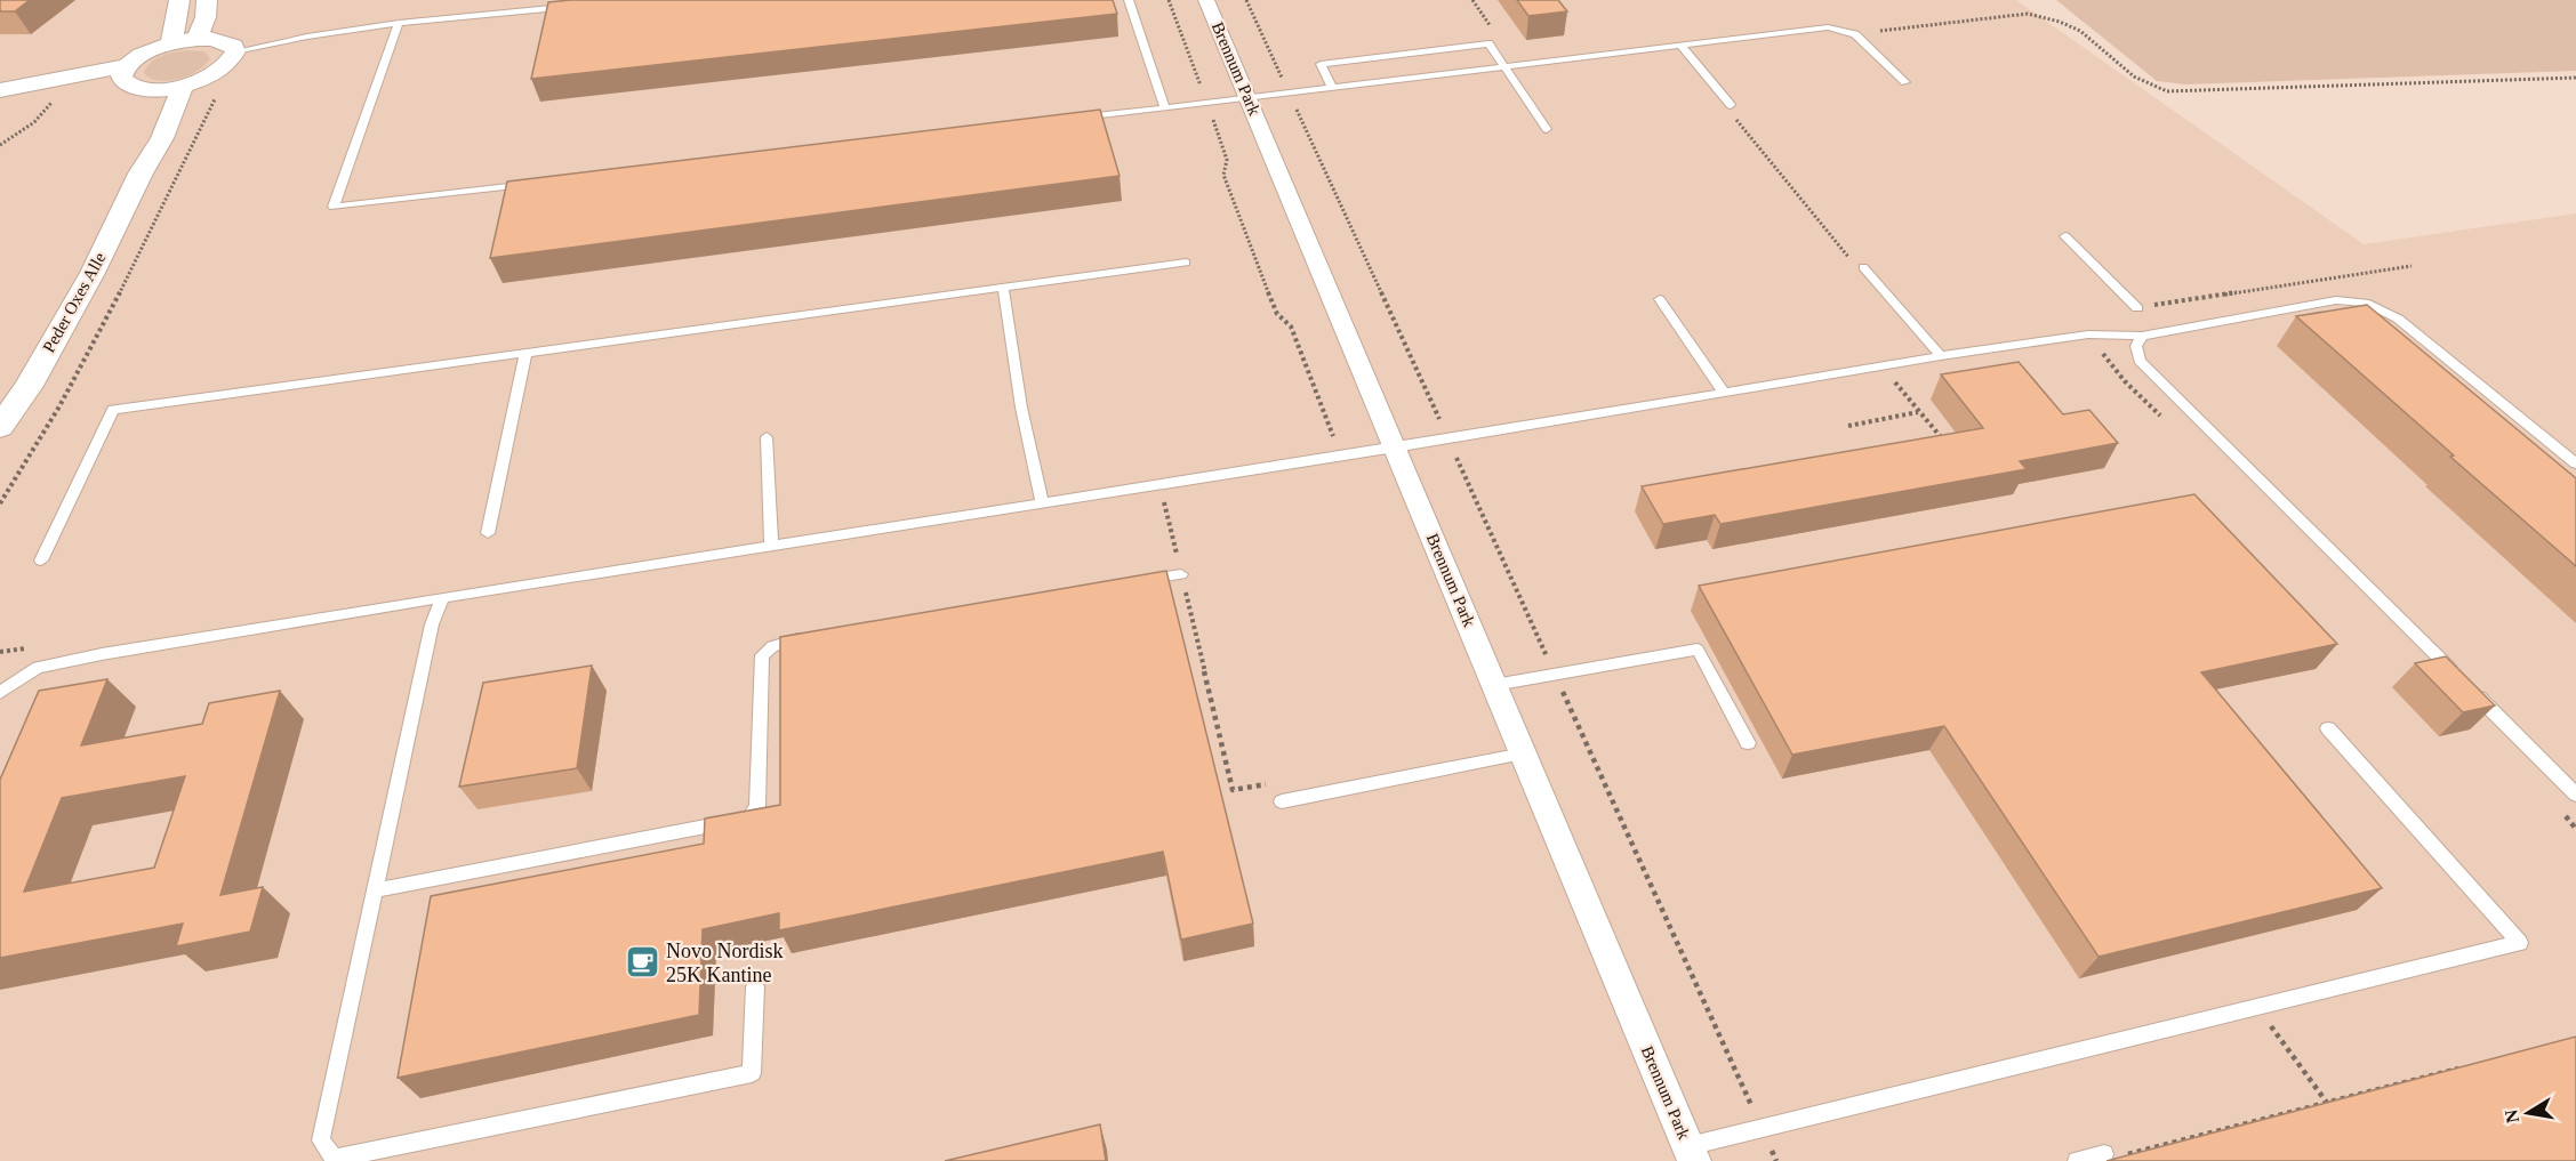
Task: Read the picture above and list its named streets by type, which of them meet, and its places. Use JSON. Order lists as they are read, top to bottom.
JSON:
{
  "streets": {
    "street": ["Brennum Park", "Peder Oxes Alle"]
  },
  "places": {
    "cafe": ["Novo Nordisk 25K Kantine"]
  },
  "north": "left"
}
